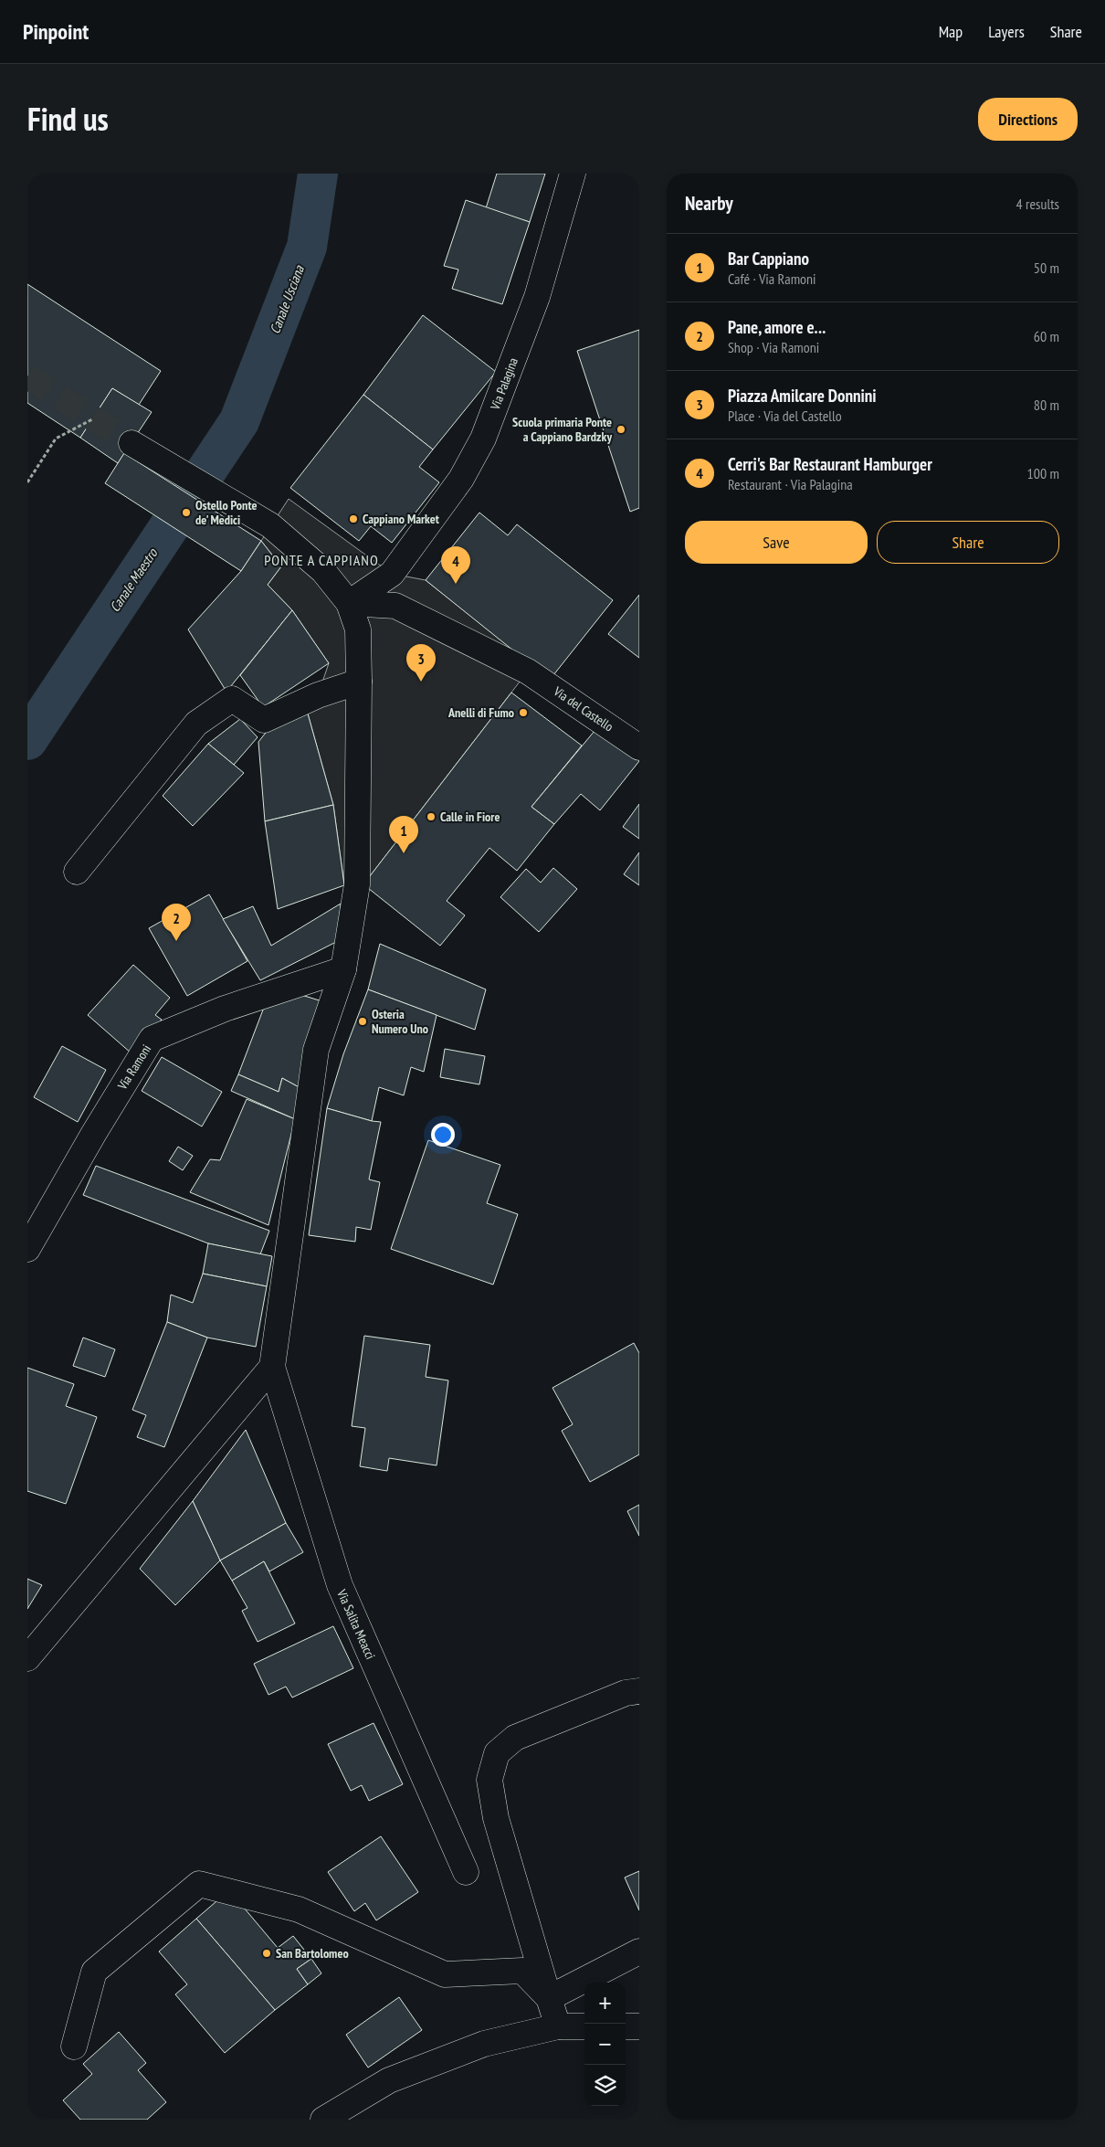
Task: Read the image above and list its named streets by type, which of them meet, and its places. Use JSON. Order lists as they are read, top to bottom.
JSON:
{
  "streets": {
    "street": [
      "Via Palagina",
      "Via del Castello",
      "Via Ramoni",
      "Via Salita Meacci"
    ]
  },
  "crossings": [
    ["Via Palagina", "Via del Castello"]
  ],
  "districts": ["PONTE A CAPPIANO"],
  "water": ["Canale Usciana", "Canale Maestro"],
  "places": [
    "Scuola primaria Ponte a Cappiano Bardzky",
    "Ostello Ponte de' Medici",
    "Cappiano Market",
    "Anelli di Fumo",
    "Calle in Fiore",
    "Osteria Numero Uno",
    "San Bartolomeo"
  ],
  "page": {
    "header": "Pinpoint",
    "nav": ["Map", "Layers", "Share"],
    "title": "Find us",
    "buttons": [
      "Directions",
      ["Save", "Share"]
    ],
    "heading": ["Nearby", "4 results"],
    "list": [
      {
        "mark": "1",
        "name": "Bar Cappiano",
        "note": "Café · Via Ramoni",
        "value": "50 m"
      },
      {
        "mark": "2",
        "name": "Pane, amore e...",
        "note": "Shop · Via Ramoni",
        "value": "60 m"
      },
      {
        "mark": "3",
        "name": "Piazza Amilcare Donnini",
        "note": "Place · Via del Castello",
        "value": "80 m"
      },
      {
        "mark": "4",
        "name": "Cerri's Bar Restaurant Hamburger",
        "note": "Restaurant · Via Palagina",
        "value": "100 m"
      }
    ],
    "pins": [
      "4",
      "3",
      "1",
      "2"
    ],
    "map_buttons": ["+", "−"]
  }
}
